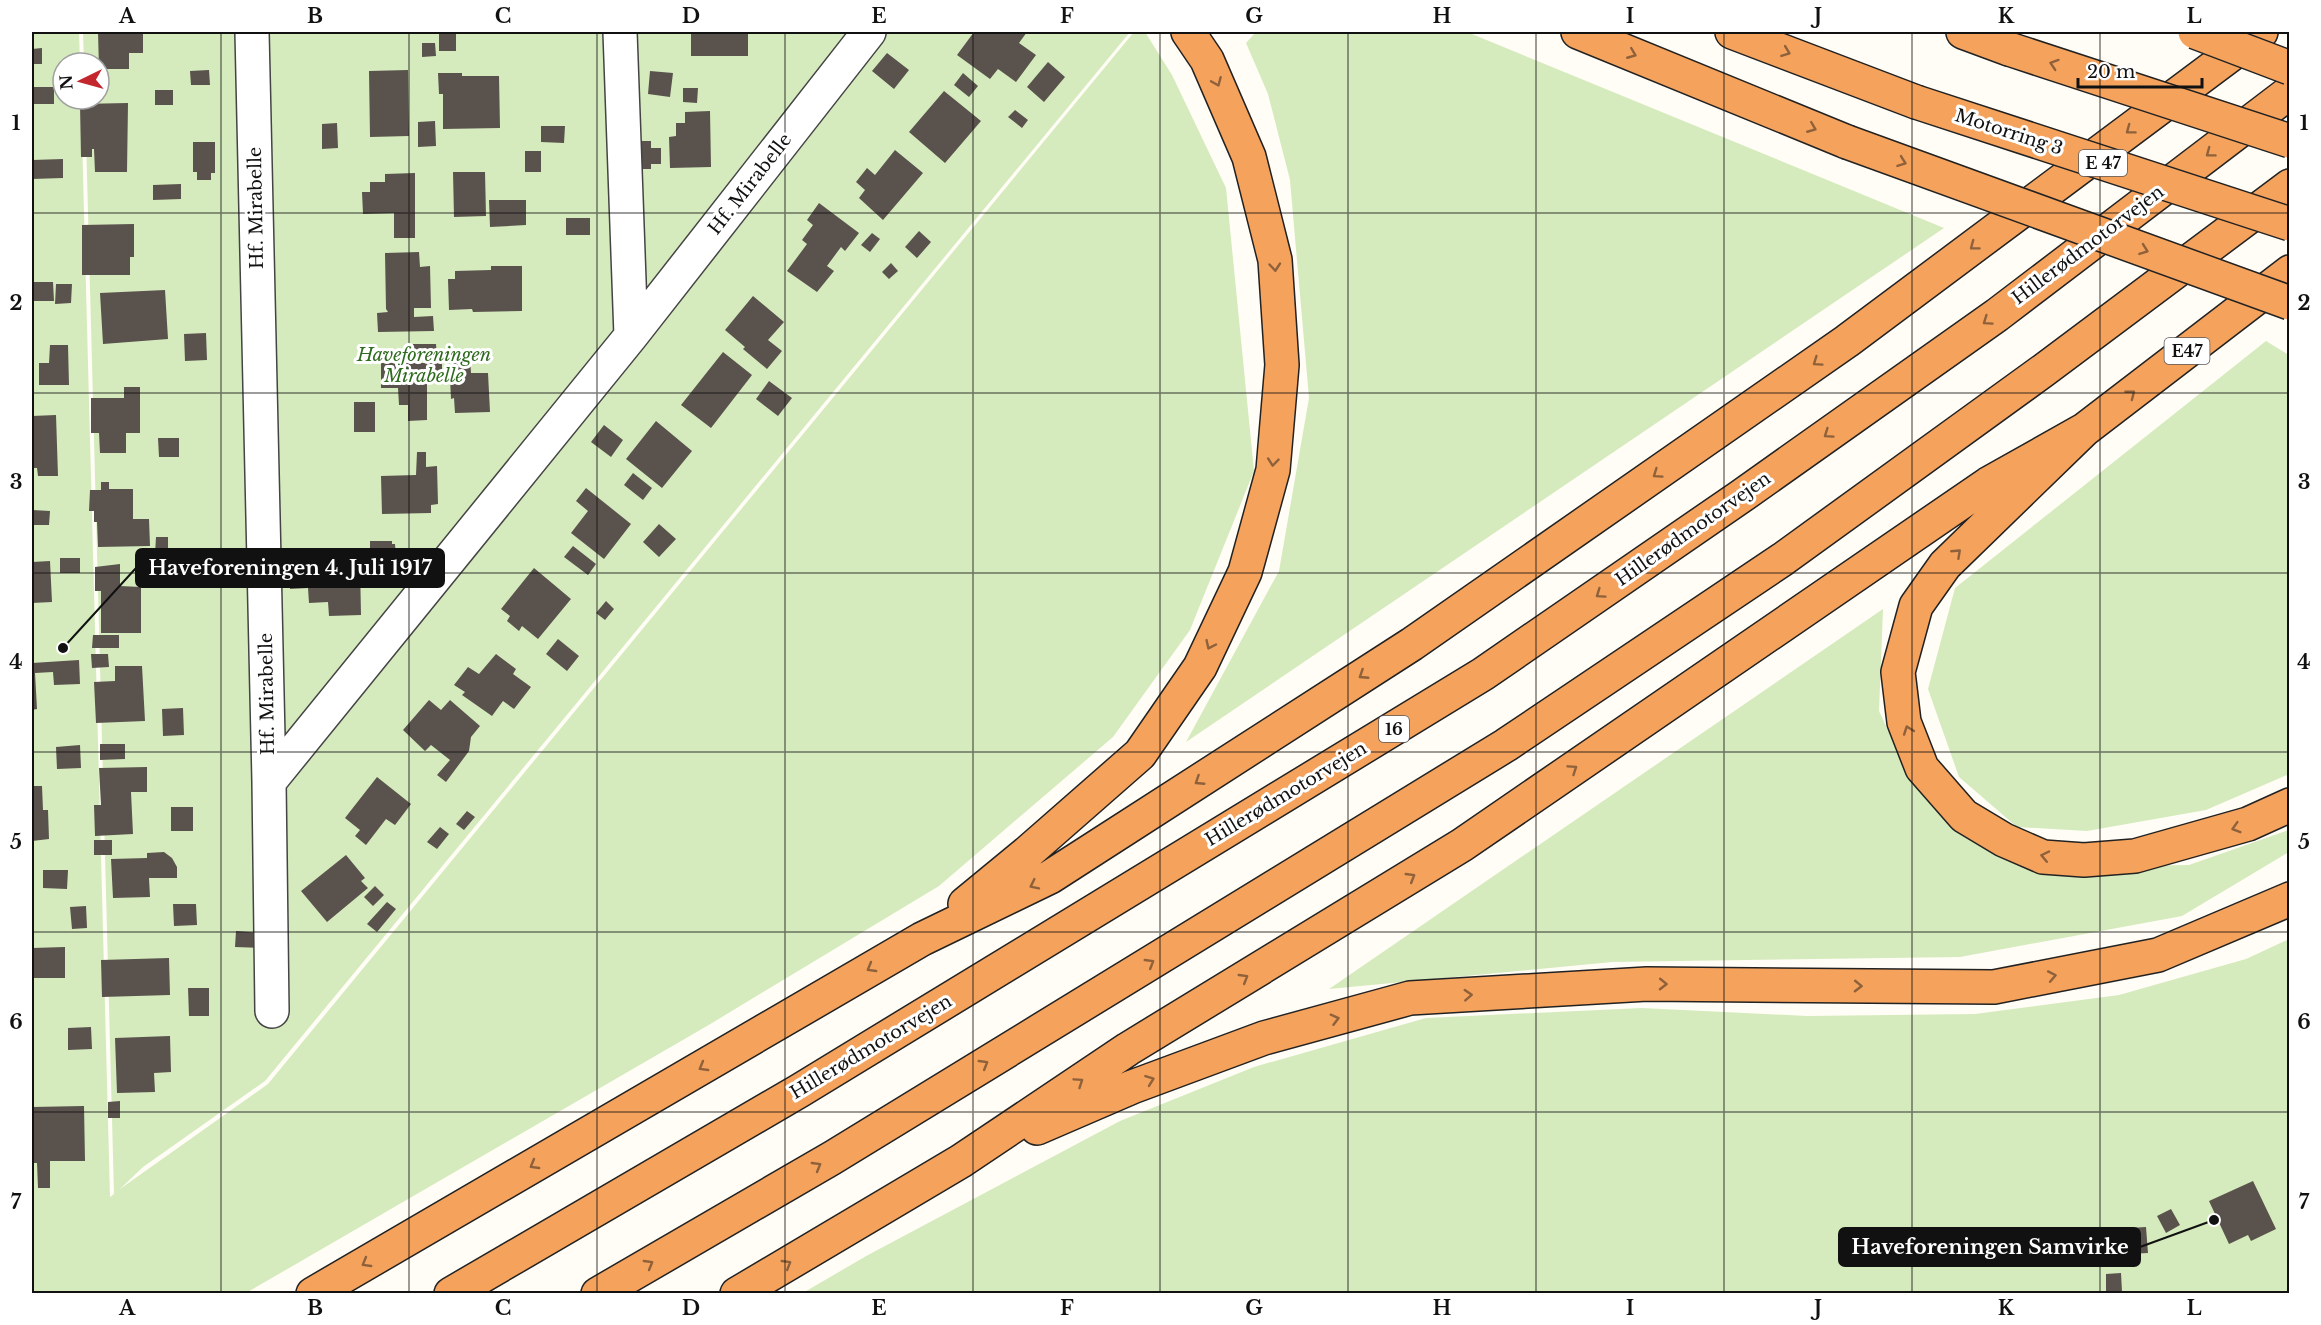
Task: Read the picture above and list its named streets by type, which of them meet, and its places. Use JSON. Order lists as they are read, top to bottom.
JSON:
{
  "streets": {
    "highway": [
      "Motorring 3",
      "E 47",
      "Hillerødmotorvejen",
      "E47",
      "16"
    ],
    "lane": ["Hf. Mirabelle"]
  },
  "parks": ["Haveforeningen Mirabelle"],
  "places": ["Haveforeningen 4. Juli 1917", "Haveforeningen Samvirke"],
  "scale_bar": "20 m",
  "north": "left",
  "grid": {
    "columns": [
      "A",
      "B",
      "C",
      "D",
      "E",
      "F",
      "G",
      "H",
      "I",
      "J",
      "K",
      "L"
    ],
    "rows": [
      "1",
      "2",
      "3",
      "4",
      "5",
      "6",
      "7"
    ]
  }
}
